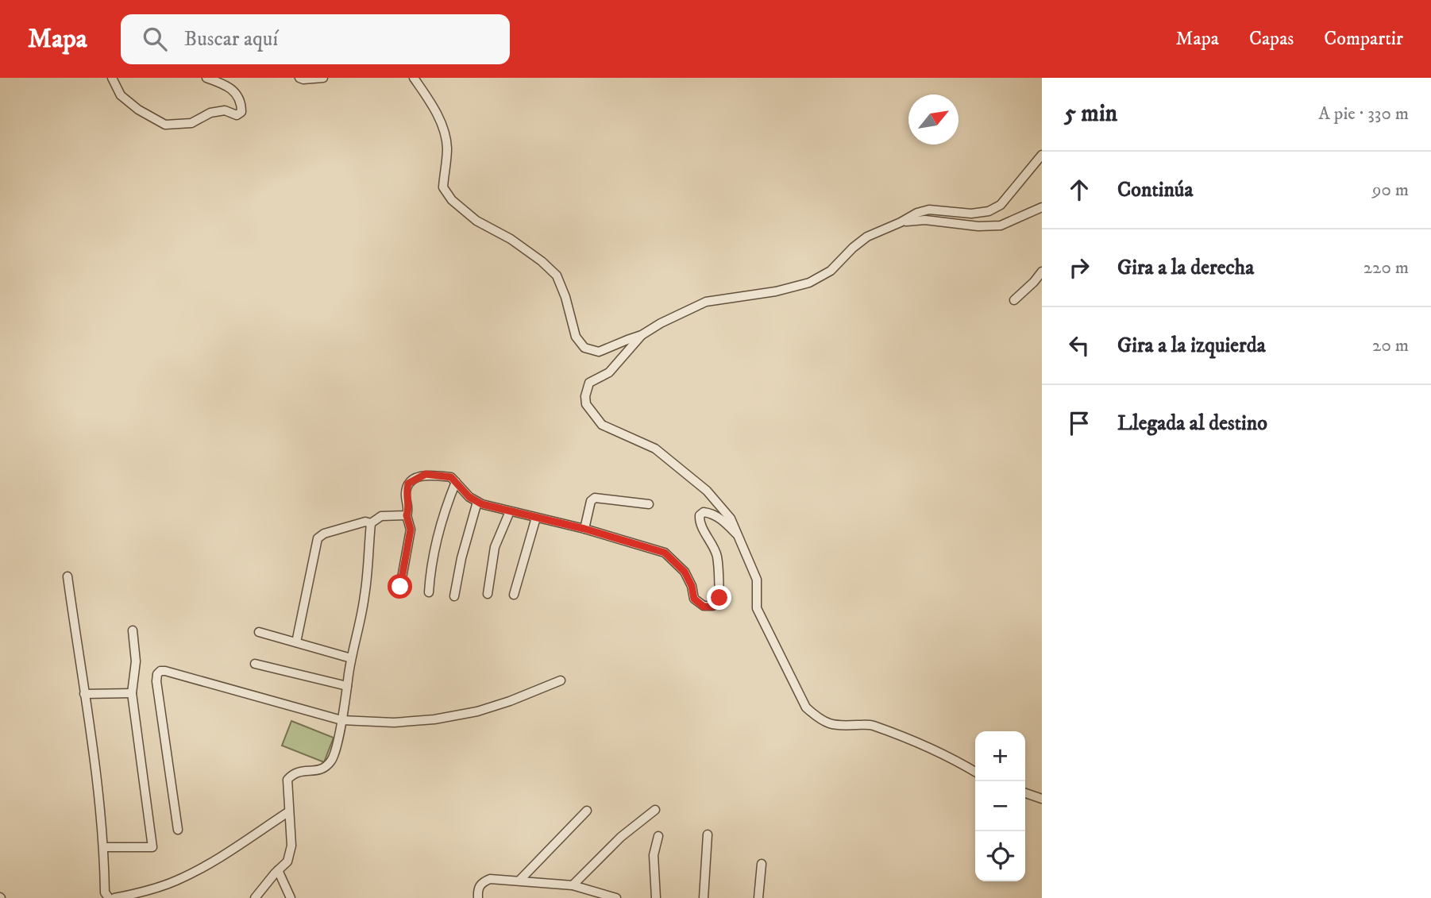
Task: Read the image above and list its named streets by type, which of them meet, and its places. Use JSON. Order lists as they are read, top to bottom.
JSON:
{
  "north": "top right",
  "page": {
    "header": "Mapa",
    "search": "Buscar aquí",
    "nav": ["Mapa", "Capas", "Compartir"],
    "heading": ["5 min", "A pie · 330 m"],
    "list": [
      ["Continúa", "90 m"],
      ["Gira a la derecha", "220 m"],
      ["Gira a la izquierda", "20 m"],
      "Llegada al destino"
    ],
    "map_buttons": ["+", "−"]
  }
}
